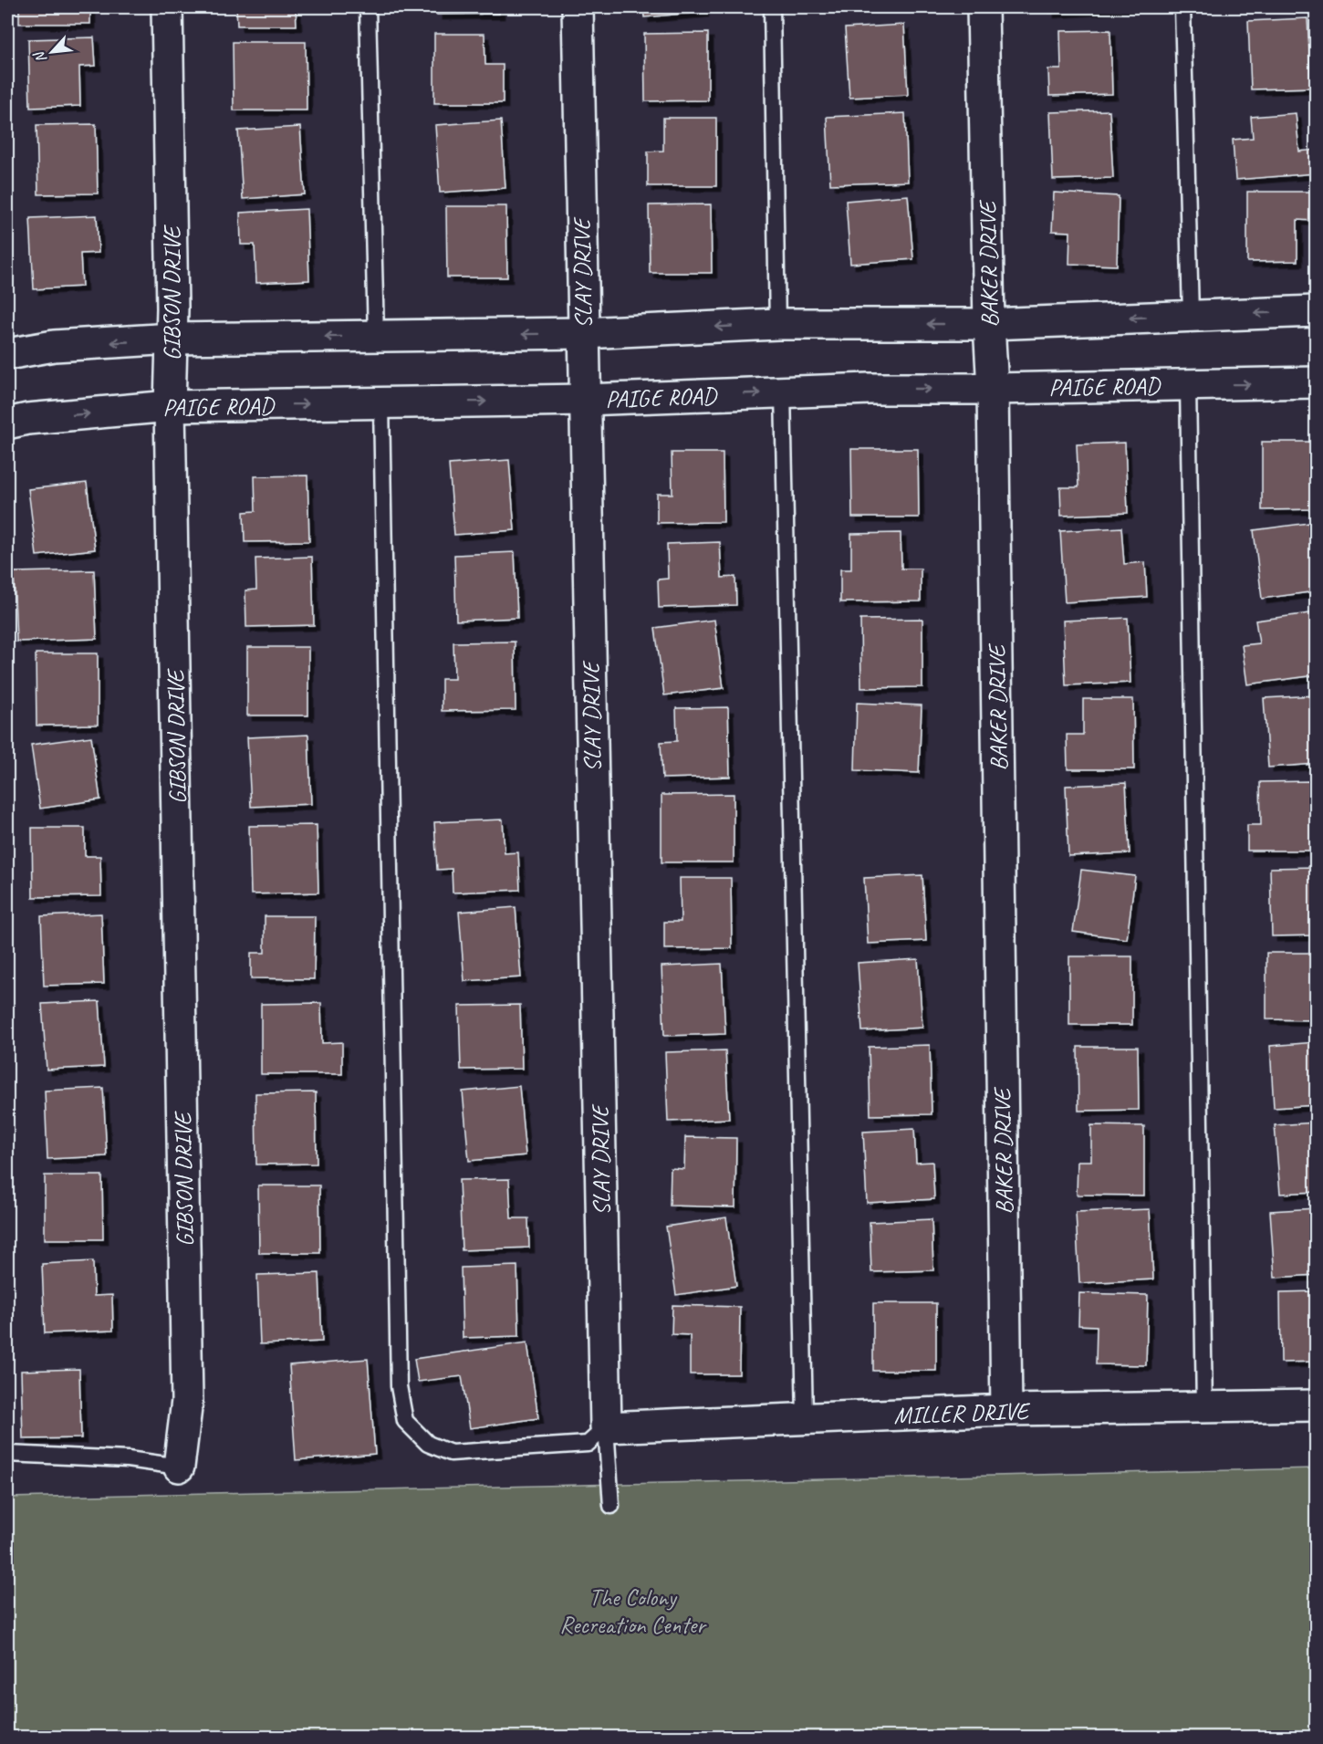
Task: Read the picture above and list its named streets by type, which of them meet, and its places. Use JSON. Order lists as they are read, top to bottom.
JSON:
{
  "streets": {
    "street": [
      "BAKER DRIVE",
      "SLAY DRIVE",
      "GIBSON DRIVE",
      "PAIGE ROAD",
      "MILLER DRIVE"
    ]
  },
  "crossings": [
    ["BAKER DRIVE", "PAIGE ROAD"],
    ["BAKER DRIVE", "MILLER DRIVE"],
    ["SLAY DRIVE", "PAIGE ROAD"],
    ["SLAY DRIVE", "MILLER DRIVE"],
    ["GIBSON DRIVE", "PAIGE ROAD"]
  ],
  "parks": ["The Colony Recreation Center"],
  "north": "bottom left"
}
